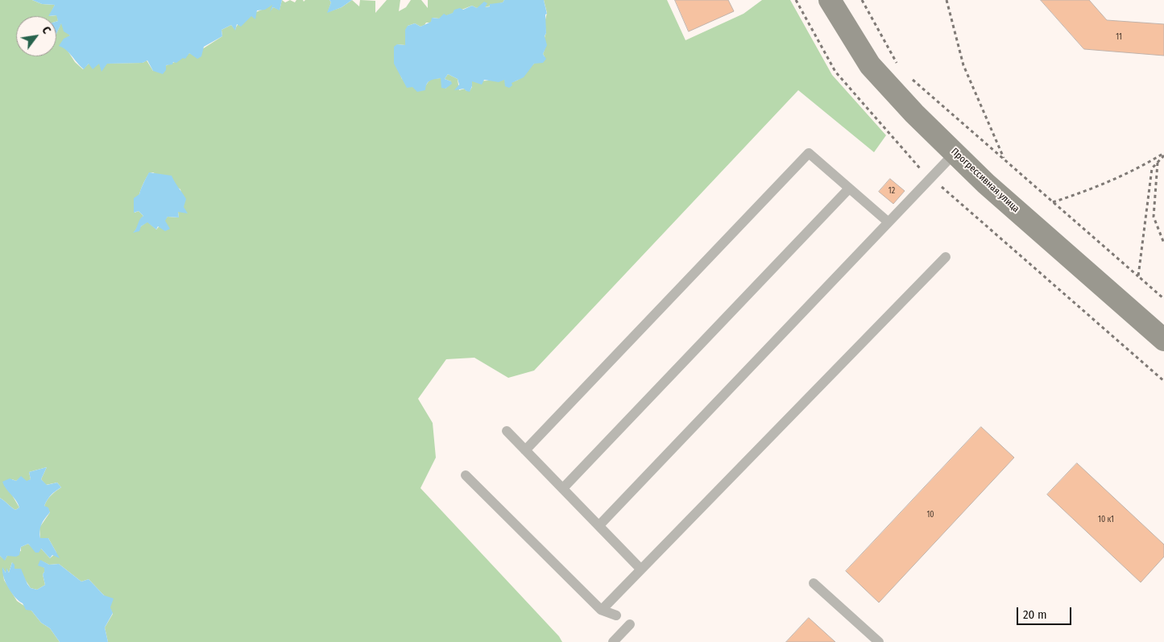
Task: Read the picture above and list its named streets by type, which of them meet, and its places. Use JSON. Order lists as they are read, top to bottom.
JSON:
{
  "streets": {
    "street": ["Прогрессивная улица"]
  },
  "house_numbers": [
    "11",
    "12",
    "10",
    "10 к1"
  ],
  "scale_bar": "20 m",
  "north": "top right"
}
